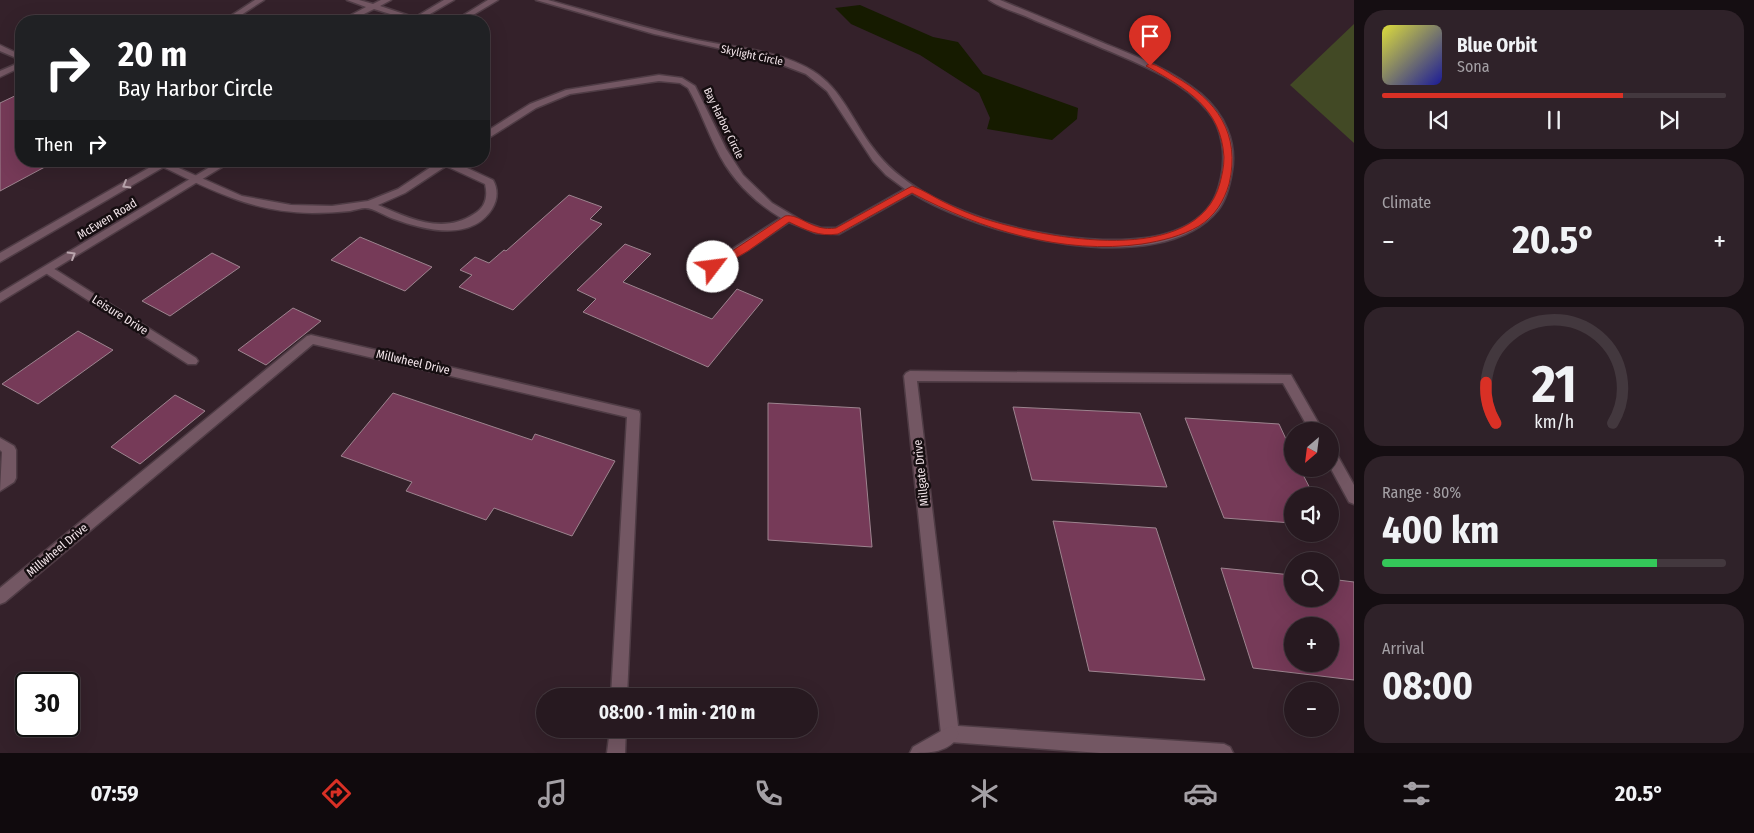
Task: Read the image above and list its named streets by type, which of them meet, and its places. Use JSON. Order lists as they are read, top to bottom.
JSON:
{
  "streets": {
    "street": [
      "Skylight Circle",
      "Bay Harbor Circle",
      "McEwen Road",
      "Leisure Drive",
      "Millwheel Drive",
      "Millgate Drive"
    ]
  },
  "crossings": [
    ["Skylight Circle", "Bay Harbor Circle"],
    ["McEwen Road", "Leisure Drive"]
  ],
  "north": "bottom left",
  "page": {
    "turn": ["20 m", "Bay Harbor Circle"],
    "song": ["Blue Orbit", "Sona"],
    "then": "Then",
    "tile": [
      "Climate",
      ["Range · 80%", "400 km"],
      ["Arrival", "08:00"]
    ],
    "heat": ["−", "20.5°", "+"],
    "map_buttons": ["+", "−"],
    "limit": "30",
    "trip": "08:00 · 1 min · 210 m",
    "tabs": ["07:59", "20.5°"],
    "gauge": ["21", "km/h"]
  }
}
